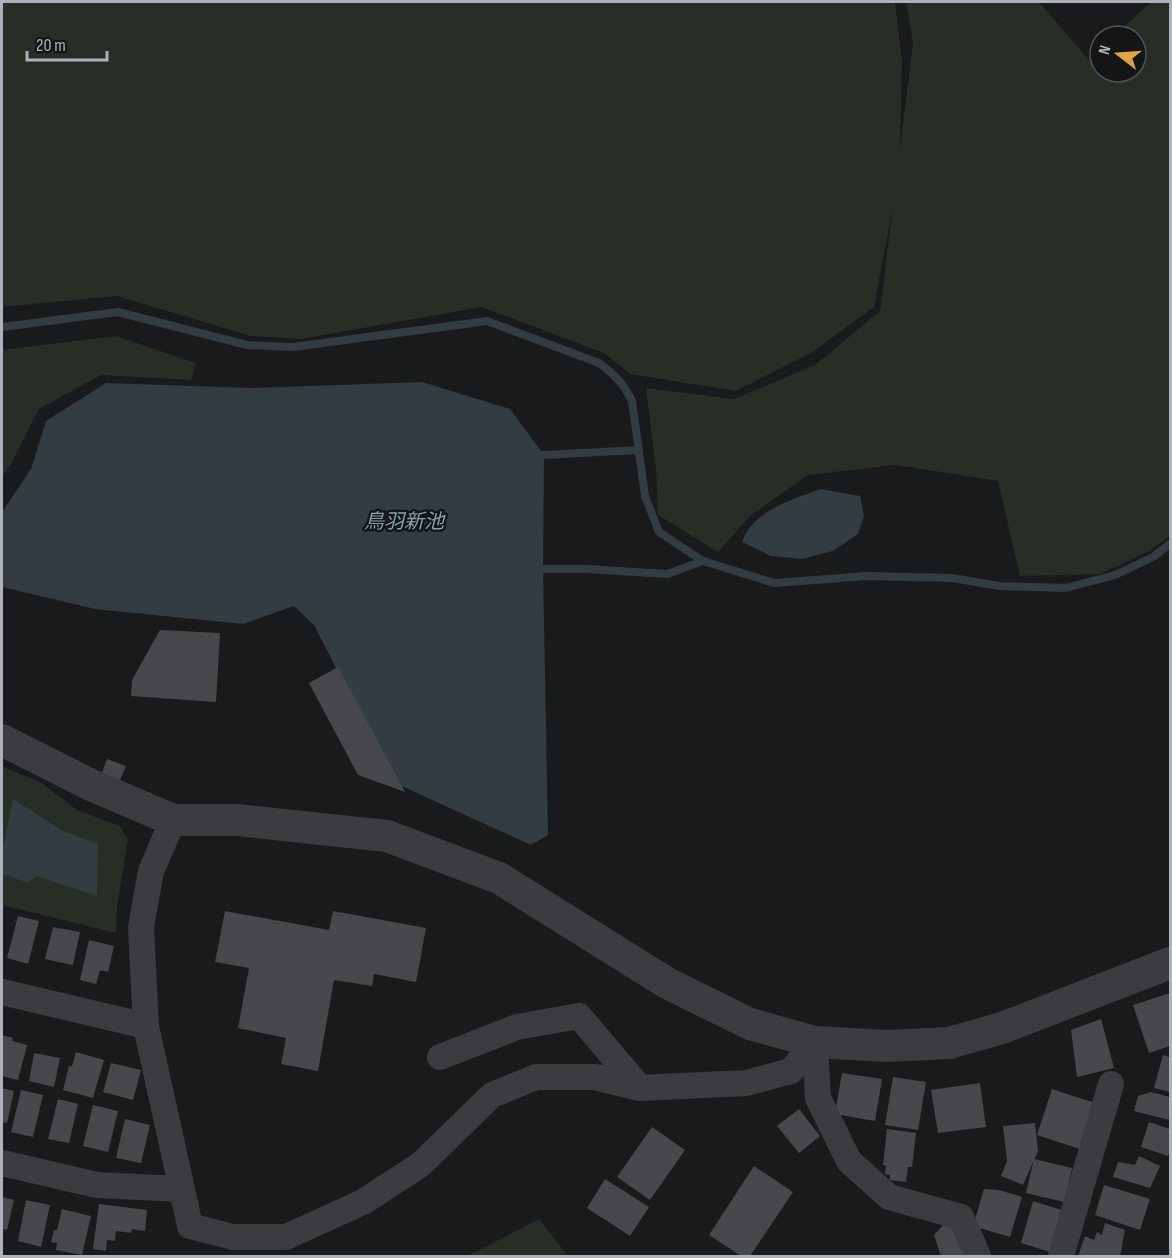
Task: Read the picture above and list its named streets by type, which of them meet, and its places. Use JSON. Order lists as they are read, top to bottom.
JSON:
{
  "water": ["鳥羽新池"],
  "scale_bar": "20 m",
  "north": "left"
}
